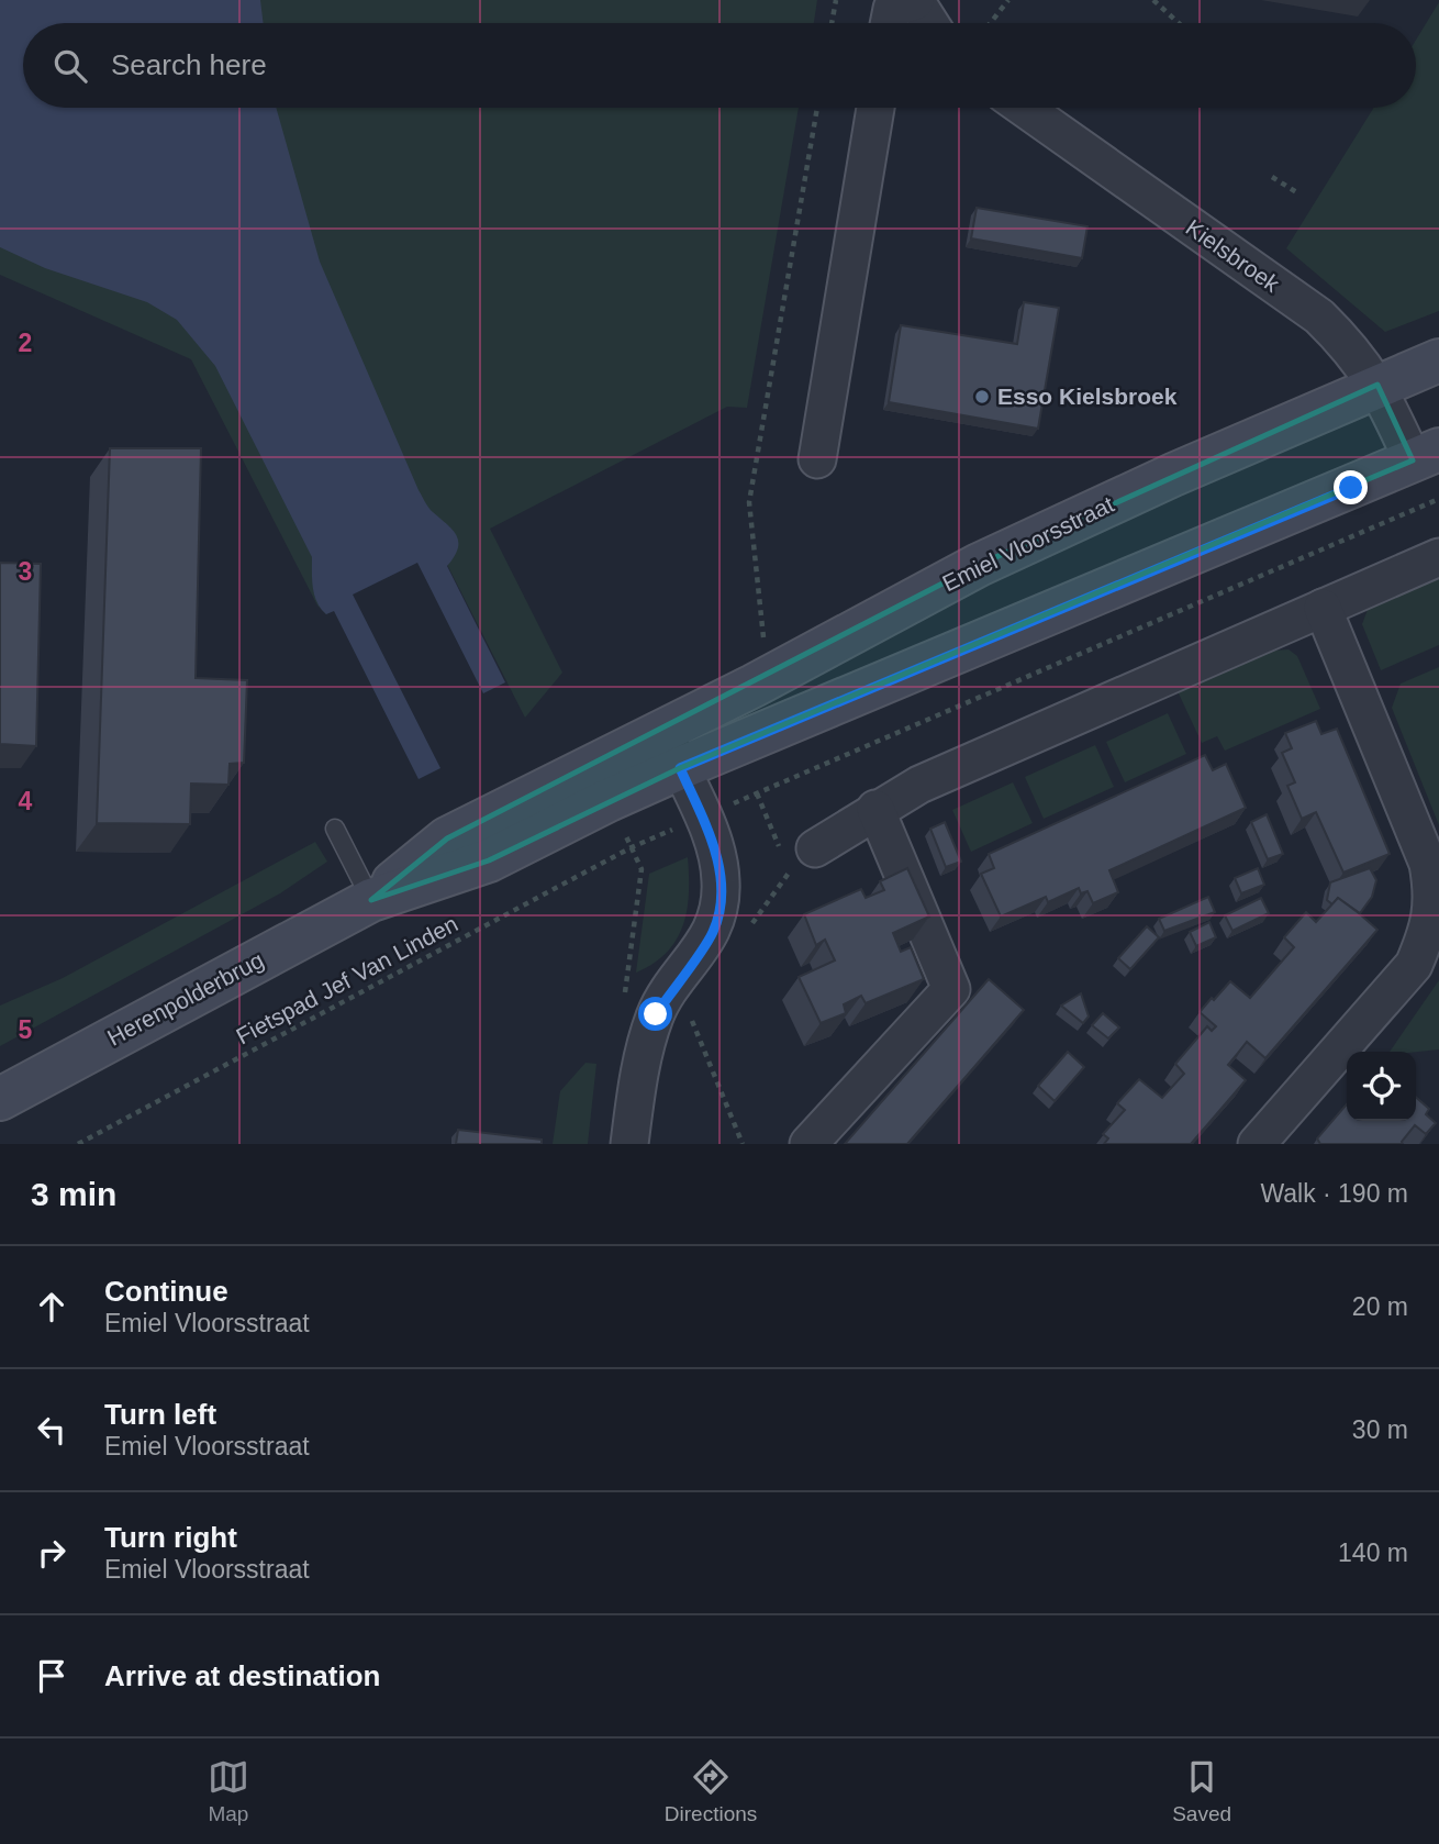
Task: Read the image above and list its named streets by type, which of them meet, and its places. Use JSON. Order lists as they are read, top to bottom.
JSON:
{
  "streets": {
    "street": ["Kielsbroek", "Emiel Vloorsstraat", "Herenpolderbrug"],
    "path": ["Fietspad Jef Van Linden"]
  },
  "crossings": [
    ["Kielsbroek", "Emiel Vloorsstraat"],
    ["Emiel Vloorsstraat", "Herenpolderbrug"]
  ],
  "places": ["Esso Kielsbroek"],
  "page": {
    "search": "Search here",
    "heading": ["3 min", "Walk · 190 m"],
    "list": [
      ["Continue", "Emiel Vloorsstraat", "20 m"],
      ["Turn left", "Emiel Vloorsstraat", "30 m"],
      ["Turn right", "Emiel Vloorsstraat", "140 m"],
      "Arrive at destination"
    ],
    "nav": ["Map", "Directions", "Saved"]
  },
  "grid": {
    "rows": [
      "2",
      "3",
      "4",
      "5"
    ]
  }
}
